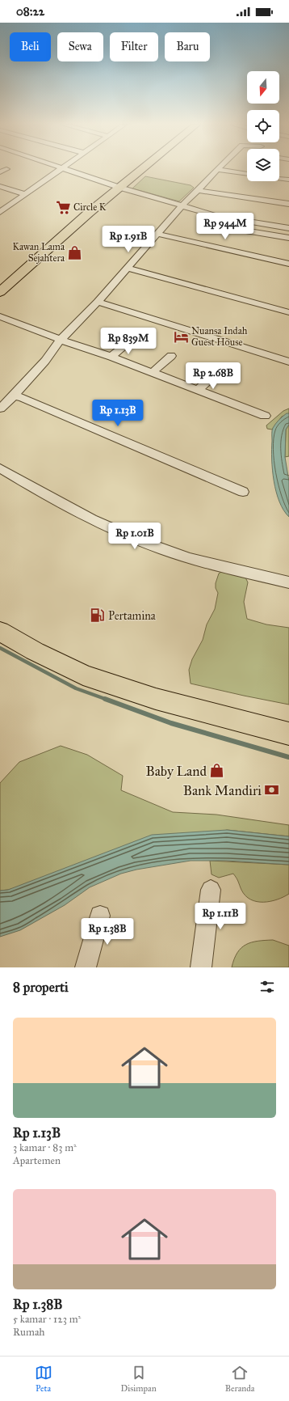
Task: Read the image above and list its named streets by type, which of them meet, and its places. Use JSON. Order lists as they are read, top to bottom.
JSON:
{
  "places": {
    "supermarket": ["Circle K"],
    "shop": ["Kawan Lama Sejahtera", "Baby Land"],
    "hotel": ["Nuansa Indah Guest House"],
    "fuel station": ["Pertamina"],
    "bank": ["Bank Mandiri"]
  },
  "north": "bottom",
  "page": {
    "status": "08:22",
    "chip": [
      "Beli",
      "Sewa",
      "Filter",
      "Baru"
    ],
    "price": [
      "Rp 944M",
      "Rp 1.91B",
      "Rp 839M",
      "Rp 2.68B",
      "Rp 1.13B",
      "Rp 1.01B",
      "Rp 1.11B",
      "Rp 1.38B"
    ],
    "heading": "8 properti",
    "list": [
      {
        "name": "Rp 1.13B",
        "note": "3 kamar · 83 m² · Apartemen"
      },
      {
        "name": "Rp 1.38B",
        "note": "5 kamar · 123 m² · Rumah"
      }
    ],
    "tabs": ["Peta", "Disimpan", "Beranda"]
  }
}
